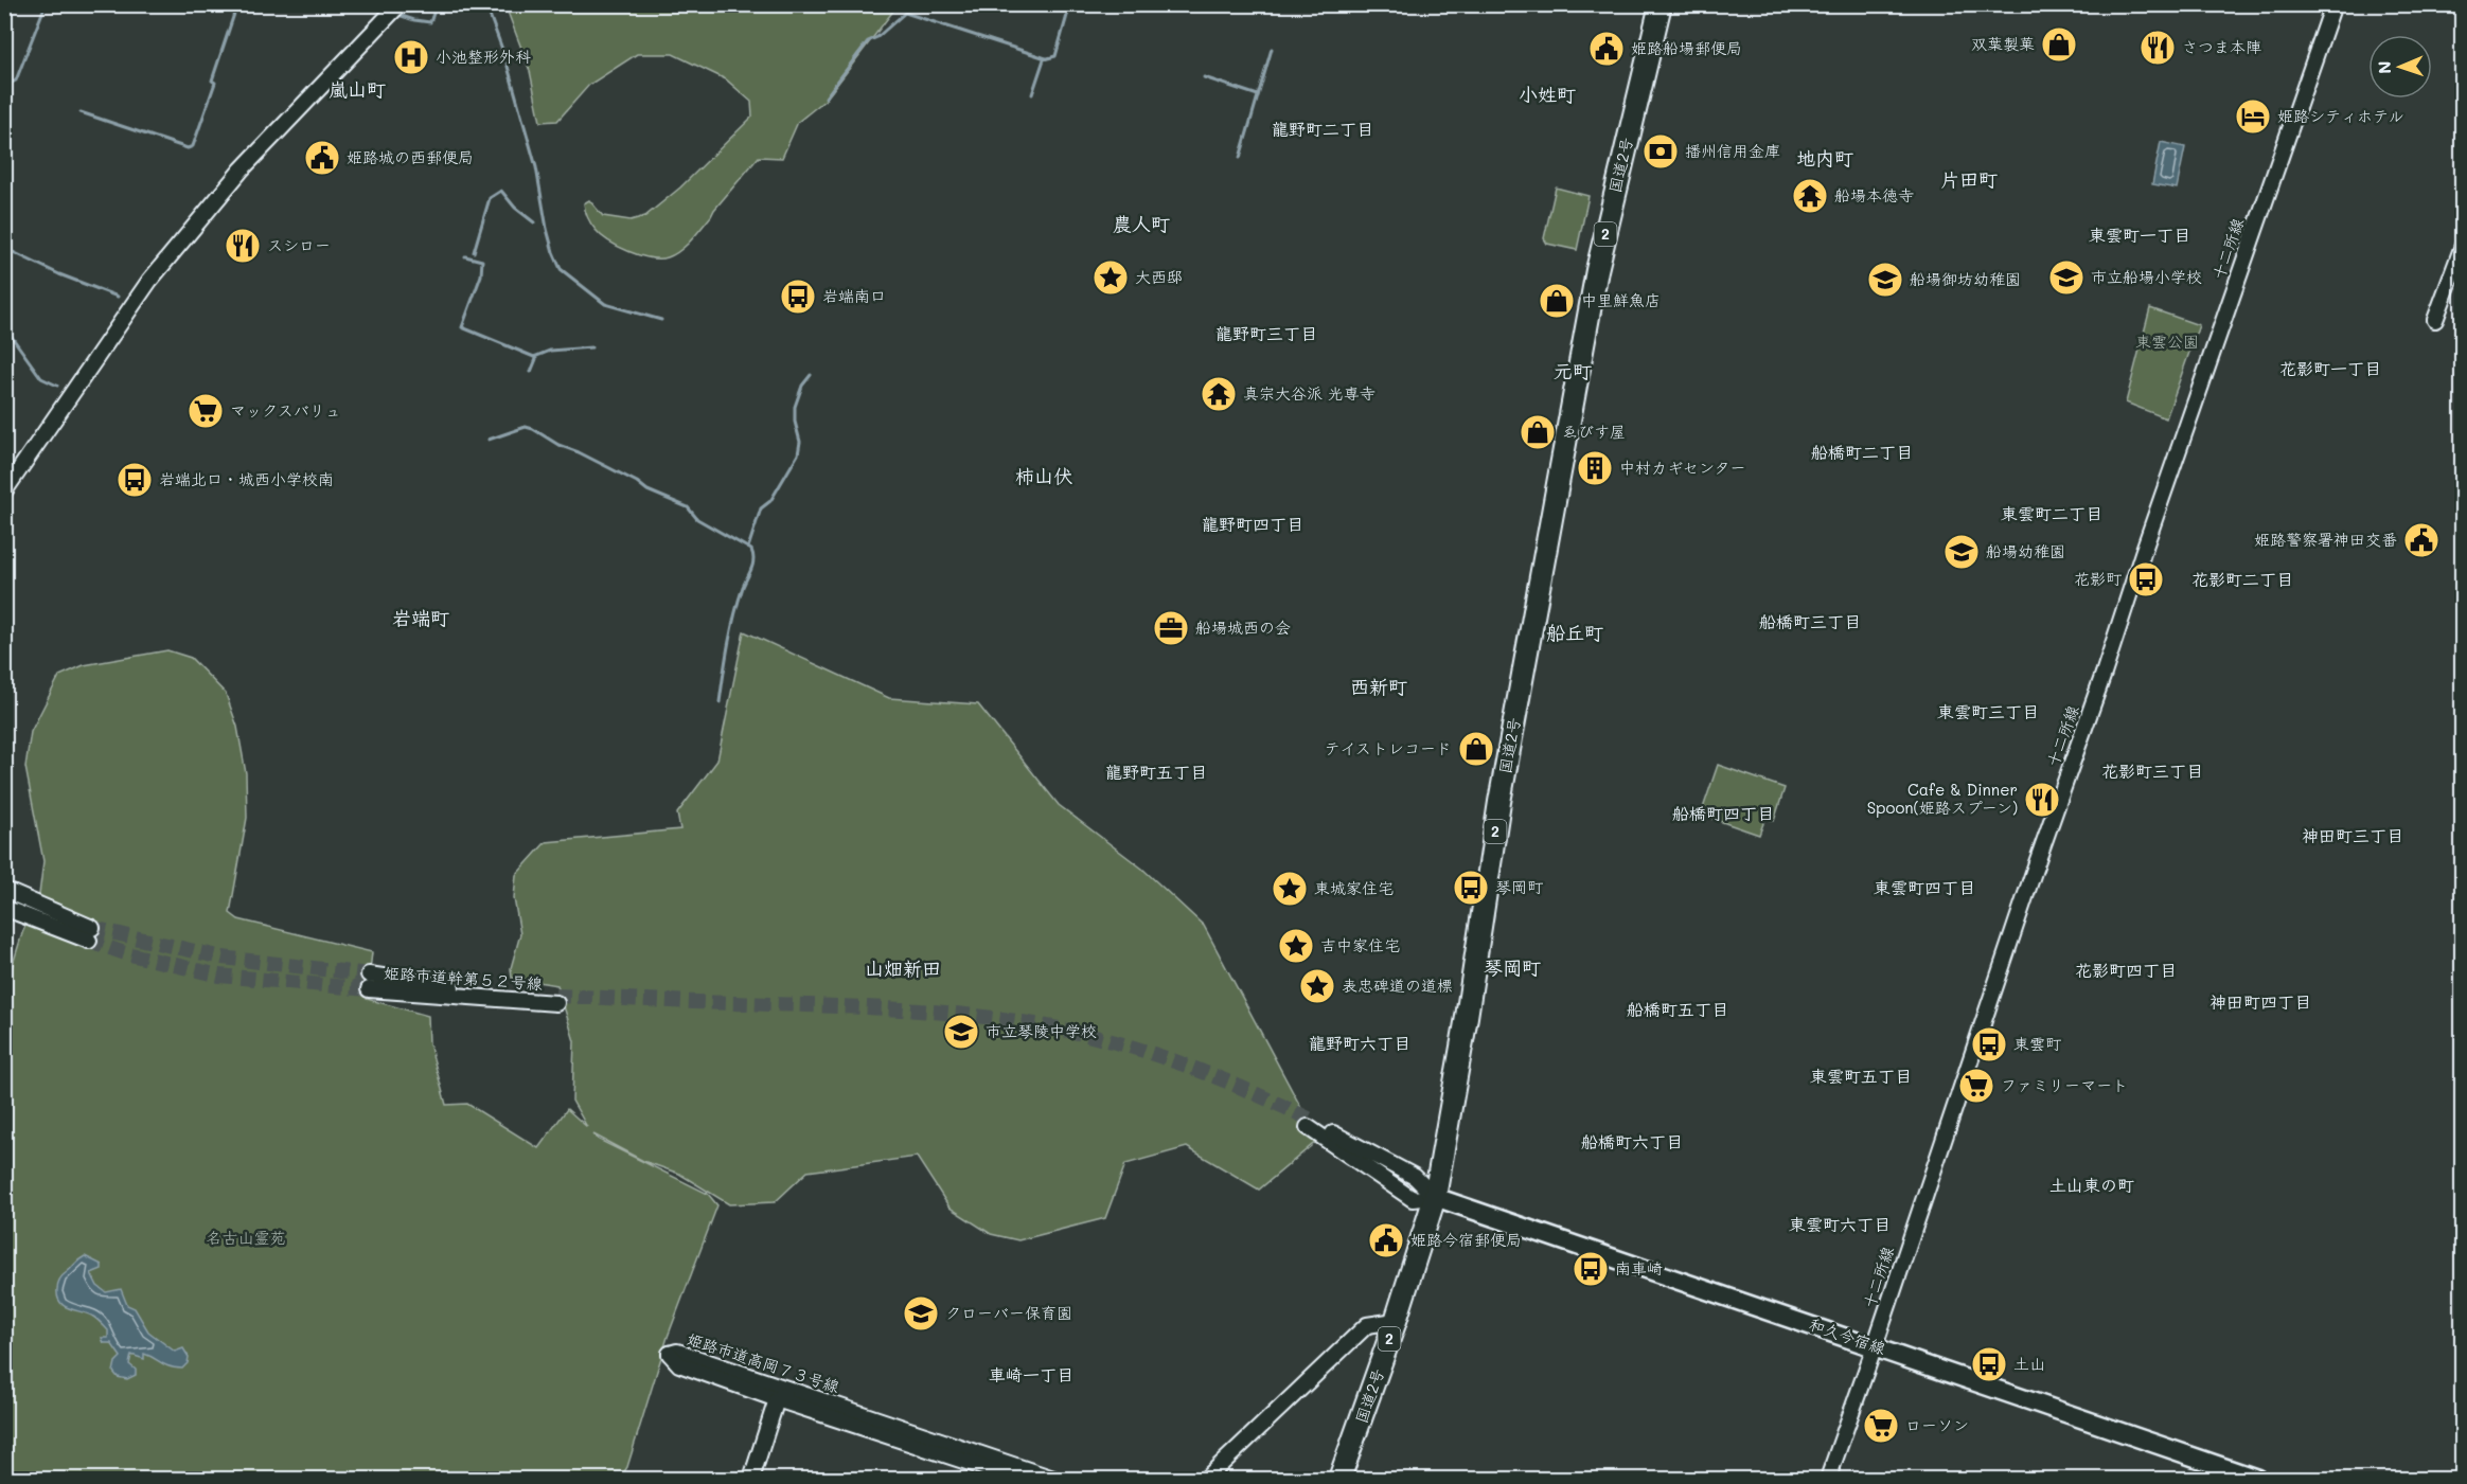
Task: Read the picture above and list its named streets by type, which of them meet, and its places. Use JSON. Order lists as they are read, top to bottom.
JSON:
{
  "streets": {
    "highway": ["国道2号", "2"],
    "main road": ["和久今宿線"],
    "street": ["十二所線", "姫路市道幹第５２号線", "姫路市道高岡７３号線"]
  },
  "crossings": [
    ["国道2号", "和久今宿線"],
    ["十二所線", "和久今宿線"]
  ],
  "districts": [
    "嵐山町",
    "小姓町",
    "龍野町二丁目",
    "地内町",
    "片田町",
    "農人町",
    "東雲町一丁目",
    "龍野町三丁目",
    "花影町一丁目",
    "元町",
    "船橋町二丁目",
    "柿山伏",
    "東雲町二丁目",
    "龍野町四丁目",
    "花影町二丁目",
    "岩端町",
    "船橋町三丁目",
    "船丘町",
    "西新町",
    "東雲町三丁目",
    "花影町三丁目",
    "龍野町五丁目",
    "船橋町四丁目",
    "神田町三丁目",
    "東雲町四丁目",
    "琴岡町",
    "山畑新田",
    "花影町四丁目",
    "神田町四丁目",
    "船橋町五丁目",
    "龍野町六丁目",
    "東雲町五丁目",
    "船橋町六丁目",
    "土山東の町",
    "東雲町六丁目",
    "車崎一丁目"
  ],
  "parks": ["東雲公園", "名古山霊苑"],
  "places": {
    "shop": [
      "双葉製菓",
      "中里鮮魚店",
      "ゑびす屋",
      "テイストレコード"
    ],
    "restaurant": ["さつま本陣", "スシロー", "Cafe & Dinner Spoon(姫路スプーン)"],
    "public building": [
      "姫路船場郵便局",
      "姫路城の西郵便局",
      "姫路警察署神田交番",
      "姫路今宿郵便局"
    ],
    "hospital": ["小池整形外科"],
    "hotel": ["姫路シティホテル"],
    "bank": ["播州信用金庫"],
    "temple": ["船場本徳寺", "真宗大谷派 光専寺"],
    "place": [
      "大西邸",
      "東城家住宅",
      "吉中家住宅",
      "表忠碑道の道標"
    ],
    "school or university": [
      "市立船場小学校",
      "船場御坊幼稚園",
      "船場幼稚園",
      "市立琴陵中学校",
      "クローバー保育園"
    ],
    "bus stop": [
      "岩端南口",
      "岩端北口・城西小学校南",
      "花影町",
      "琴岡町",
      "東雲町",
      "南車崎",
      "土山"
    ],
    "supermarket": ["マックスバリュ", "ファミリーマート", "ローソン"],
    "building": ["中村カギセンター"],
    "office": ["船場城西の会"]
  },
  "north": "left"
}
